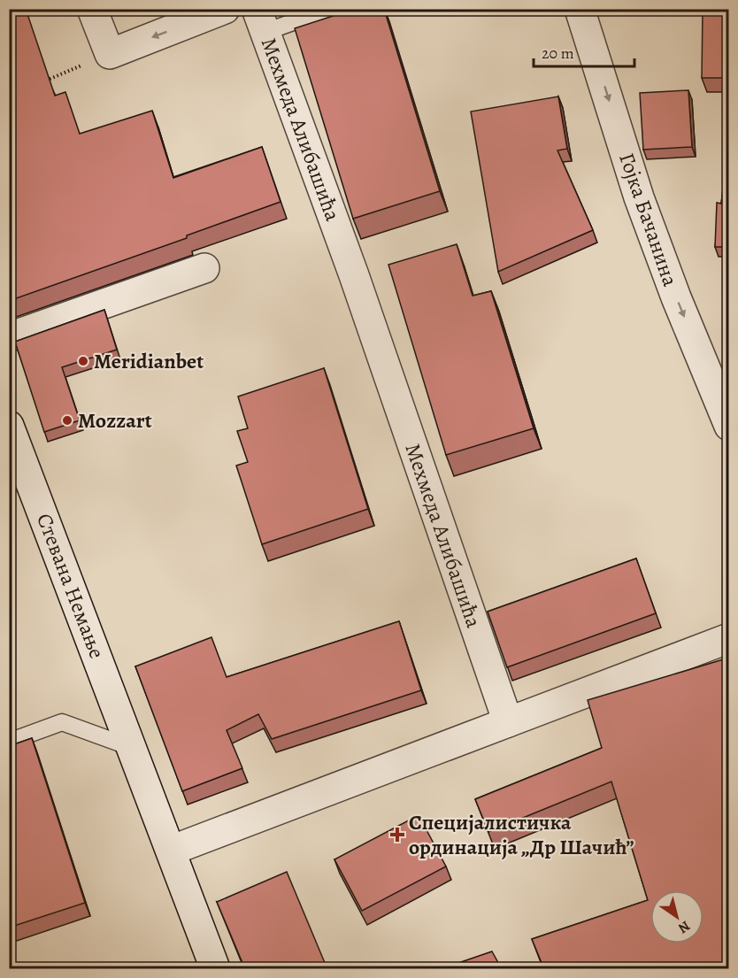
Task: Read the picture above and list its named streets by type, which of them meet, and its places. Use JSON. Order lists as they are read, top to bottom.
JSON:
{
  "streets": {
    "street": ["Мехмеда Алибашића", "Гојка Бачанина", "Стевана Немање"]
  },
  "one_way": ["Гојка Бачанина"],
  "places": {
    "other": ["Meridianbet", "Mozzart"],
    "health": ["Специјалистичка ординација „Др Шачић”"]
  },
  "scale_bar": "20 m",
  "north": "bottom right"
}
